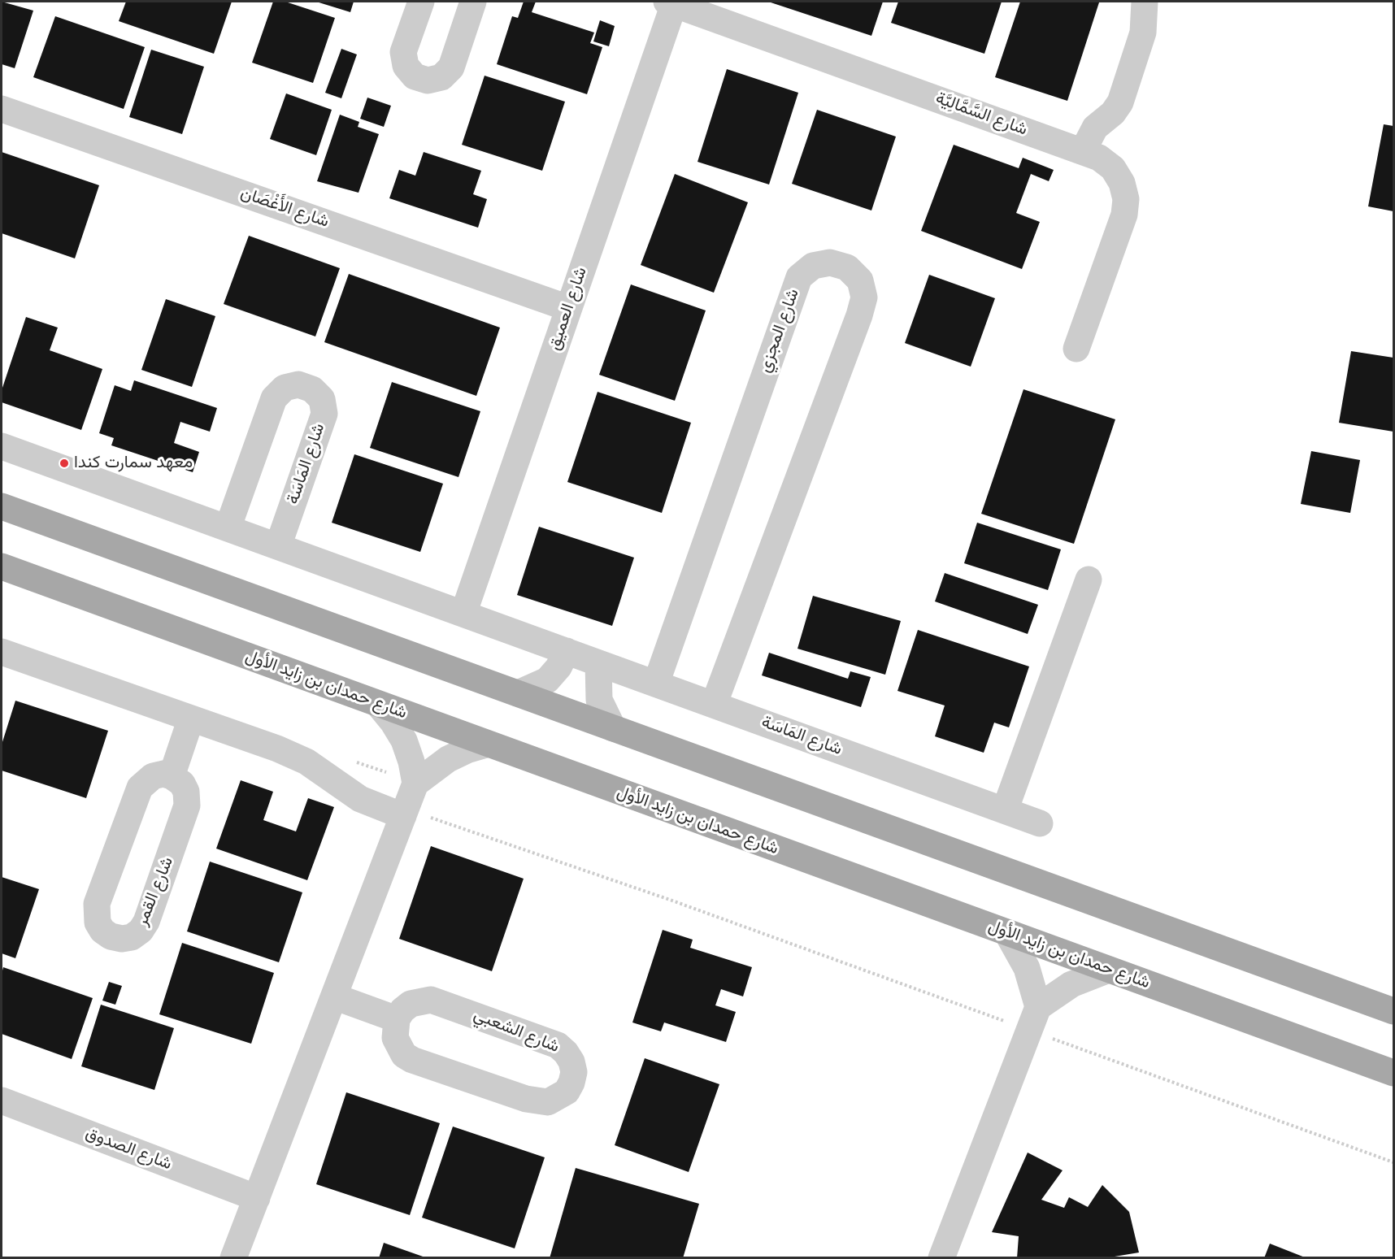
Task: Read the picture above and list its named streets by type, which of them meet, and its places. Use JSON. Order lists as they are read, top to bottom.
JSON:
{
  "streets": {
    "main road": ["شارع حمدان بن زايد الأول"],
    "street": [
      "شارع السَّمَّالِيَّة",
      "شارع الأَغْصَان",
      "شارع العميق",
      "شارع المجزي",
      "شارع المَاسَة",
      "شارع القمر",
      "شارع الشعبي",
      "شارع الصدوق"
    ]
  },
  "crossings": [
    ["شارع السَّمَّالِيَّة", "شارع العميق"],
    ["شارع الأَغْصَان", "شارع العميق"],
    ["شارع العميق", "شارع المَاسَة"],
    ["شارع المجزي", "شارع المَاسَة"]
  ],
  "places": ["معهد سمارت كندا"]
}
